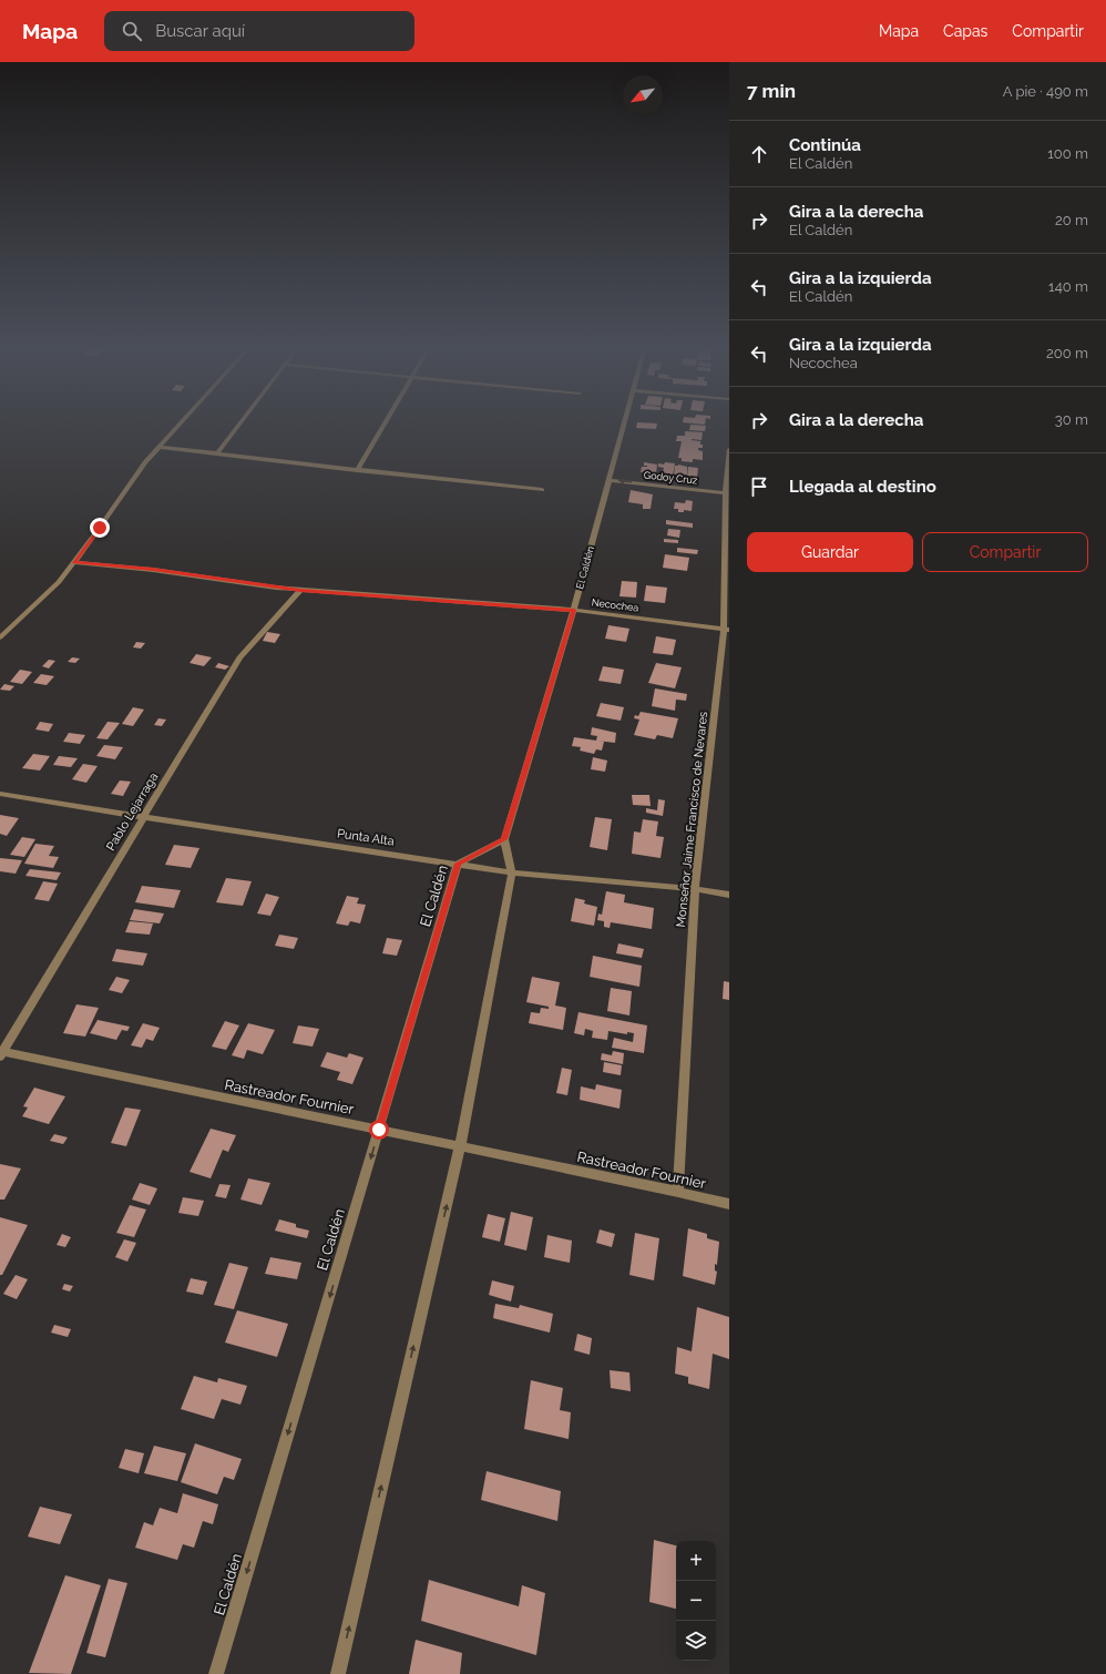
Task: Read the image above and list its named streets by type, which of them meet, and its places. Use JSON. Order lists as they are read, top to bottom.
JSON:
{
  "streets": {
    "street": [
      "Godoy Cruz",
      "El Caldén",
      "Necochea",
      "Pablo Lejarraga",
      "Monseñor Jaime Francisco de Nevares",
      "Punta Alta",
      "Rastreador Fournier"
    ]
  },
  "crossings": [
    ["Godoy Cruz", "El Caldén"],
    ["Godoy Cruz", "Monseñor Jaime Francisco de Nevares"],
    ["El Caldén", "Necochea"],
    ["El Caldén", "Punta Alta"],
    ["El Caldén", "Rastreador Fournier"],
    ["Necochea", "Pablo Lejarraga"],
    ["Necochea", "Monseñor Jaime Francisco de Nevares"],
    ["Pablo Lejarraga", "Punta Alta"],
    ["Pablo Lejarraga", "Rastreador Fournier"],
    ["Monseñor Jaime Francisco de Nevares", "Punta Alta"],
    ["Monseñor Jaime Francisco de Nevares", "Rastreador Fournier"]
  ],
  "one_way": ["Godoy Cruz", "El Caldén"],
  "north": "bottom left",
  "page": {
    "header": "Mapa",
    "search": "Buscar aquí",
    "nav": ["Mapa", "Capas", "Compartir"],
    "heading": ["7 min", "A pie · 490 m"],
    "list": [
      ["Continúa", "El Caldén", "100 m"],
      ["Gira a la derecha", "El Caldén", "20 m"],
      ["Gira a la izquierda", "El Caldén", "140 m"],
      ["Gira a la izquierda", "Necochea", "200 m"],
      ["Gira a la derecha", "30 m"],
      "Llegada al destino"
    ],
    "buttons": ["Guardar", "Compartir"],
    "map_buttons": ["+", "−"]
  }
}
